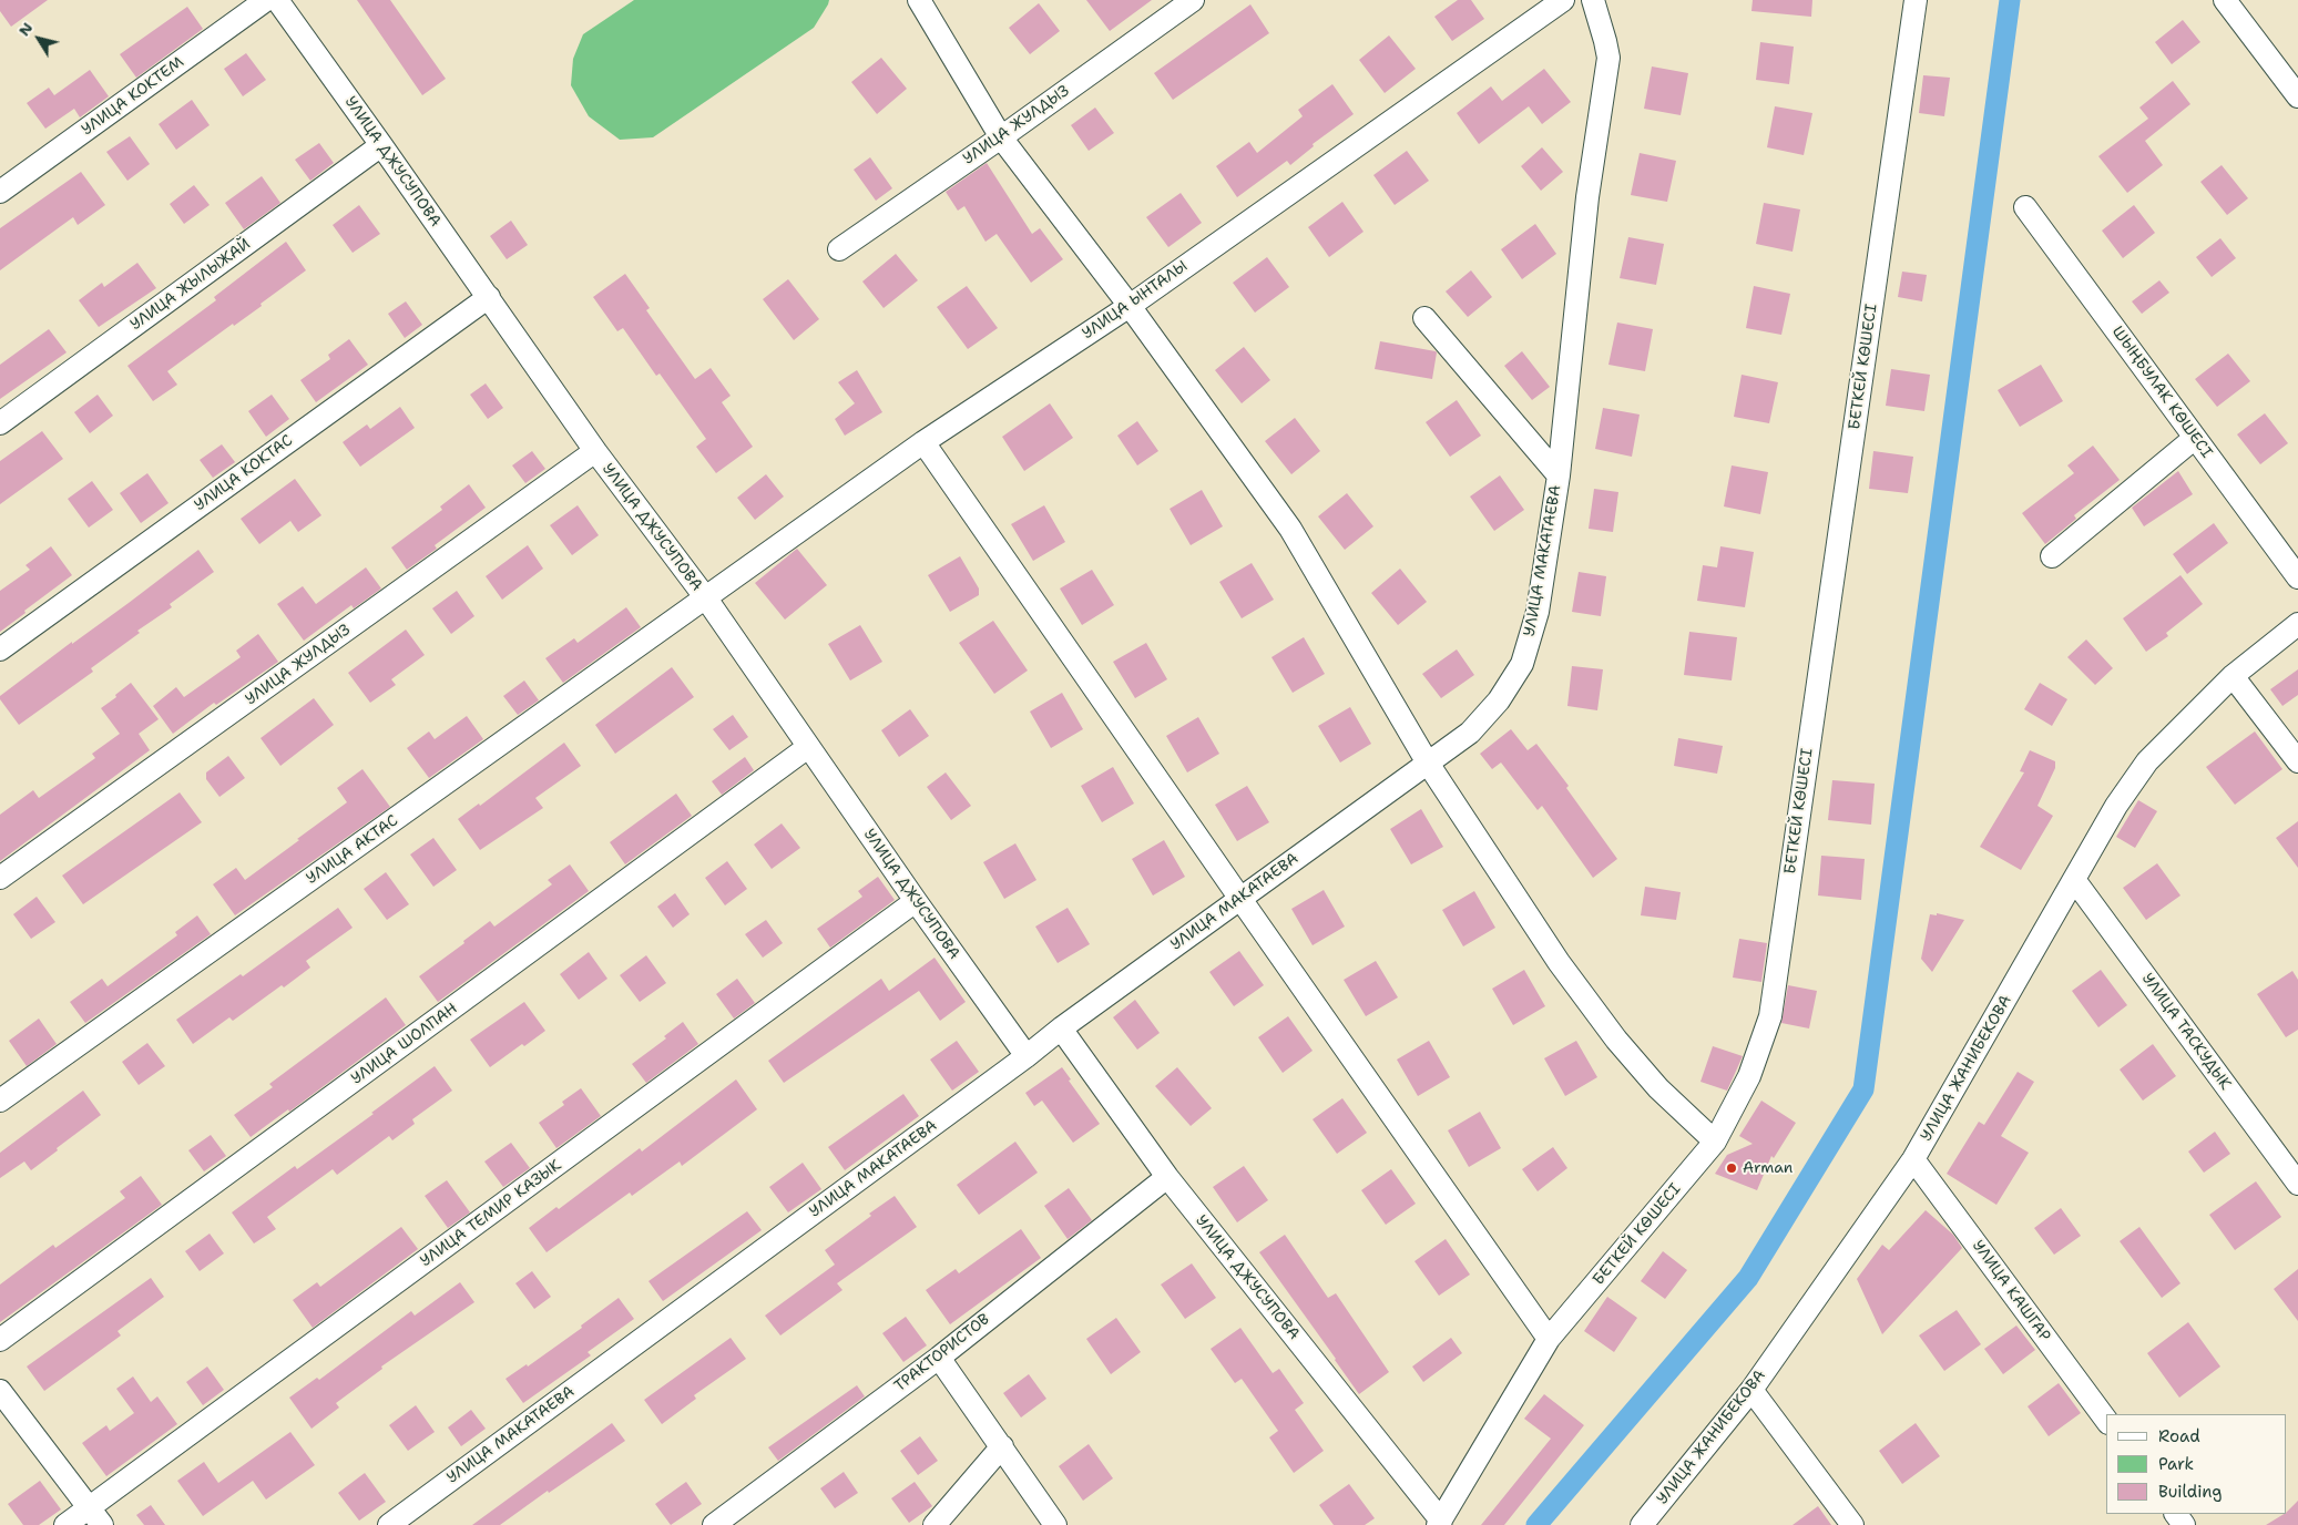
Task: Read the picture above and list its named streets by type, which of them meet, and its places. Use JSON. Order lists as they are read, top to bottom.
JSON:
{
  "streets": {
    "street": [
      "УЛИЦА КОКТЕМ",
      "УЛИЦА ЖУЛДЫЗ",
      "УЛИЦА ДЖУСУПОВА",
      "УЛИЦА ЖЫЛЫЖАЙ",
      "УЛИЦА ЫНТАЛЫ",
      "БЕТКЕЙ КӨШЕСІ",
      "ШЫҢБУЛАК КӨШЕСІ",
      "УЛИЦА КОКТАС",
      "УЛИЦА МАКАТАЕВА",
      "УЛИЦА АКТАС",
      "УЛИЦА ТАСКУДЫК",
      "УЛИЦА ШОЛПАН",
      "УЛИЦА ЖАНИБЕКОВА",
      "УЛИЦА ТЕМИР КАЗЫК",
      "УЛИЦА КАШГАР",
      "ТРАКТОРИСТОВ"
    ]
  },
  "crossings": [
    ["УЛИЦА ЖУЛДЫЗ", "УЛИЦА ДЖУСУПОВА"],
    ["УЛИЦА ДЖУСУПОВА", "УЛИЦА ЖЫЛЫЖАЙ"],
    ["УЛИЦА ДЖУСУПОВА", "УЛИЦА ЫНТАЛЫ"],
    ["УЛИЦА ДЖУСУПОВА", "БЕТКЕЙ КӨШЕСІ"],
    ["УЛИЦА ДЖУСУПОВА", "УЛИЦА КОКТАС"],
    ["УЛИЦА ДЖУСУПОВА", "УЛИЦА МАКАТАЕВА"],
    ["УЛИЦА ДЖУСУПОВА", "УЛИЦА АКТАС"],
    ["УЛИЦА ДЖУСУПОВА", "УЛИЦА ШОЛПАН"],
    ["УЛИЦА ДЖУСУПОВА", "УЛИЦА ТЕМИР КАЗЫК"],
    ["УЛИЦА ДЖУСУПОВА", "ТРАКТОРИСТОВ"],
    ["УЛИЦА ЫНТАЛЫ", "УЛИЦА АКТАС"],
    ["УЛИЦА ТАСКУДЫК", "УЛИЦА ЖАНИБЕКОВА"],
    ["УЛИЦА ЖАНИБЕКОВА", "УЛИЦА КАШГАР"]
  ],
  "places": ["Arman"],
  "legend": ["Road", "Park", "Building"],
  "north": "top left"
}
